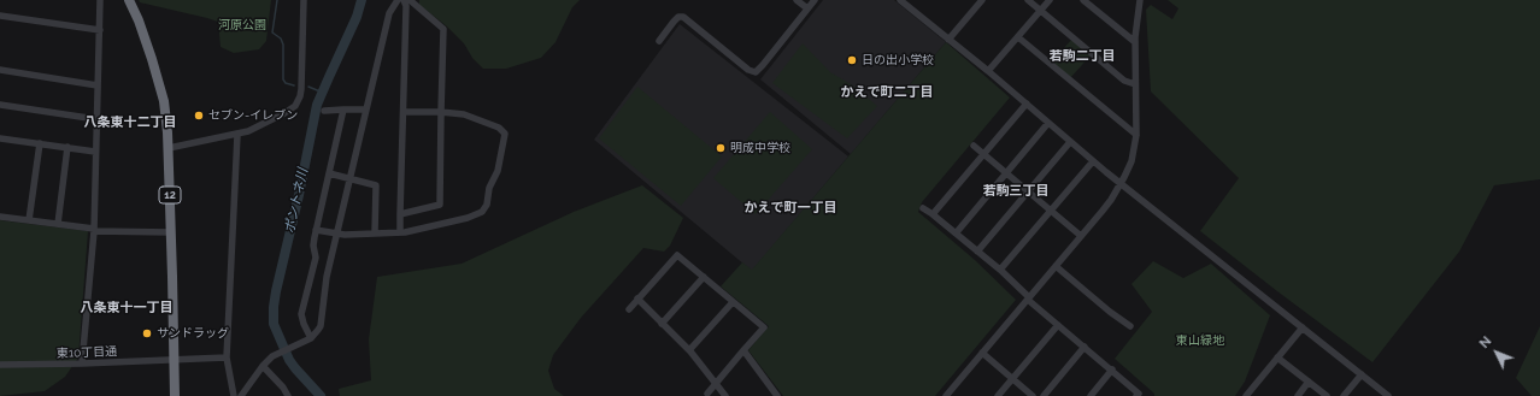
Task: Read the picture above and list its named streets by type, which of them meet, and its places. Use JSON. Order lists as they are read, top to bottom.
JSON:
{
  "streets": {
    "highway": ["12"],
    "street": ["東10丁目通"]
  },
  "crossings": [
    ["12", "東10丁目通"]
  ],
  "districts": [
    "若駒二丁目",
    "かえで町二丁目",
    "八条東十二丁目",
    "若駒三丁目",
    "かえで町一丁目",
    "八条東十一丁目"
  ],
  "water": ["ポントネ川"],
  "parks": ["河原公園", "東山緑地"],
  "places": [
    "日の出小学校",
    "セブン-イレブン",
    "明成中学校",
    "サンドラッグ"
  ],
  "north": "top left"
}
